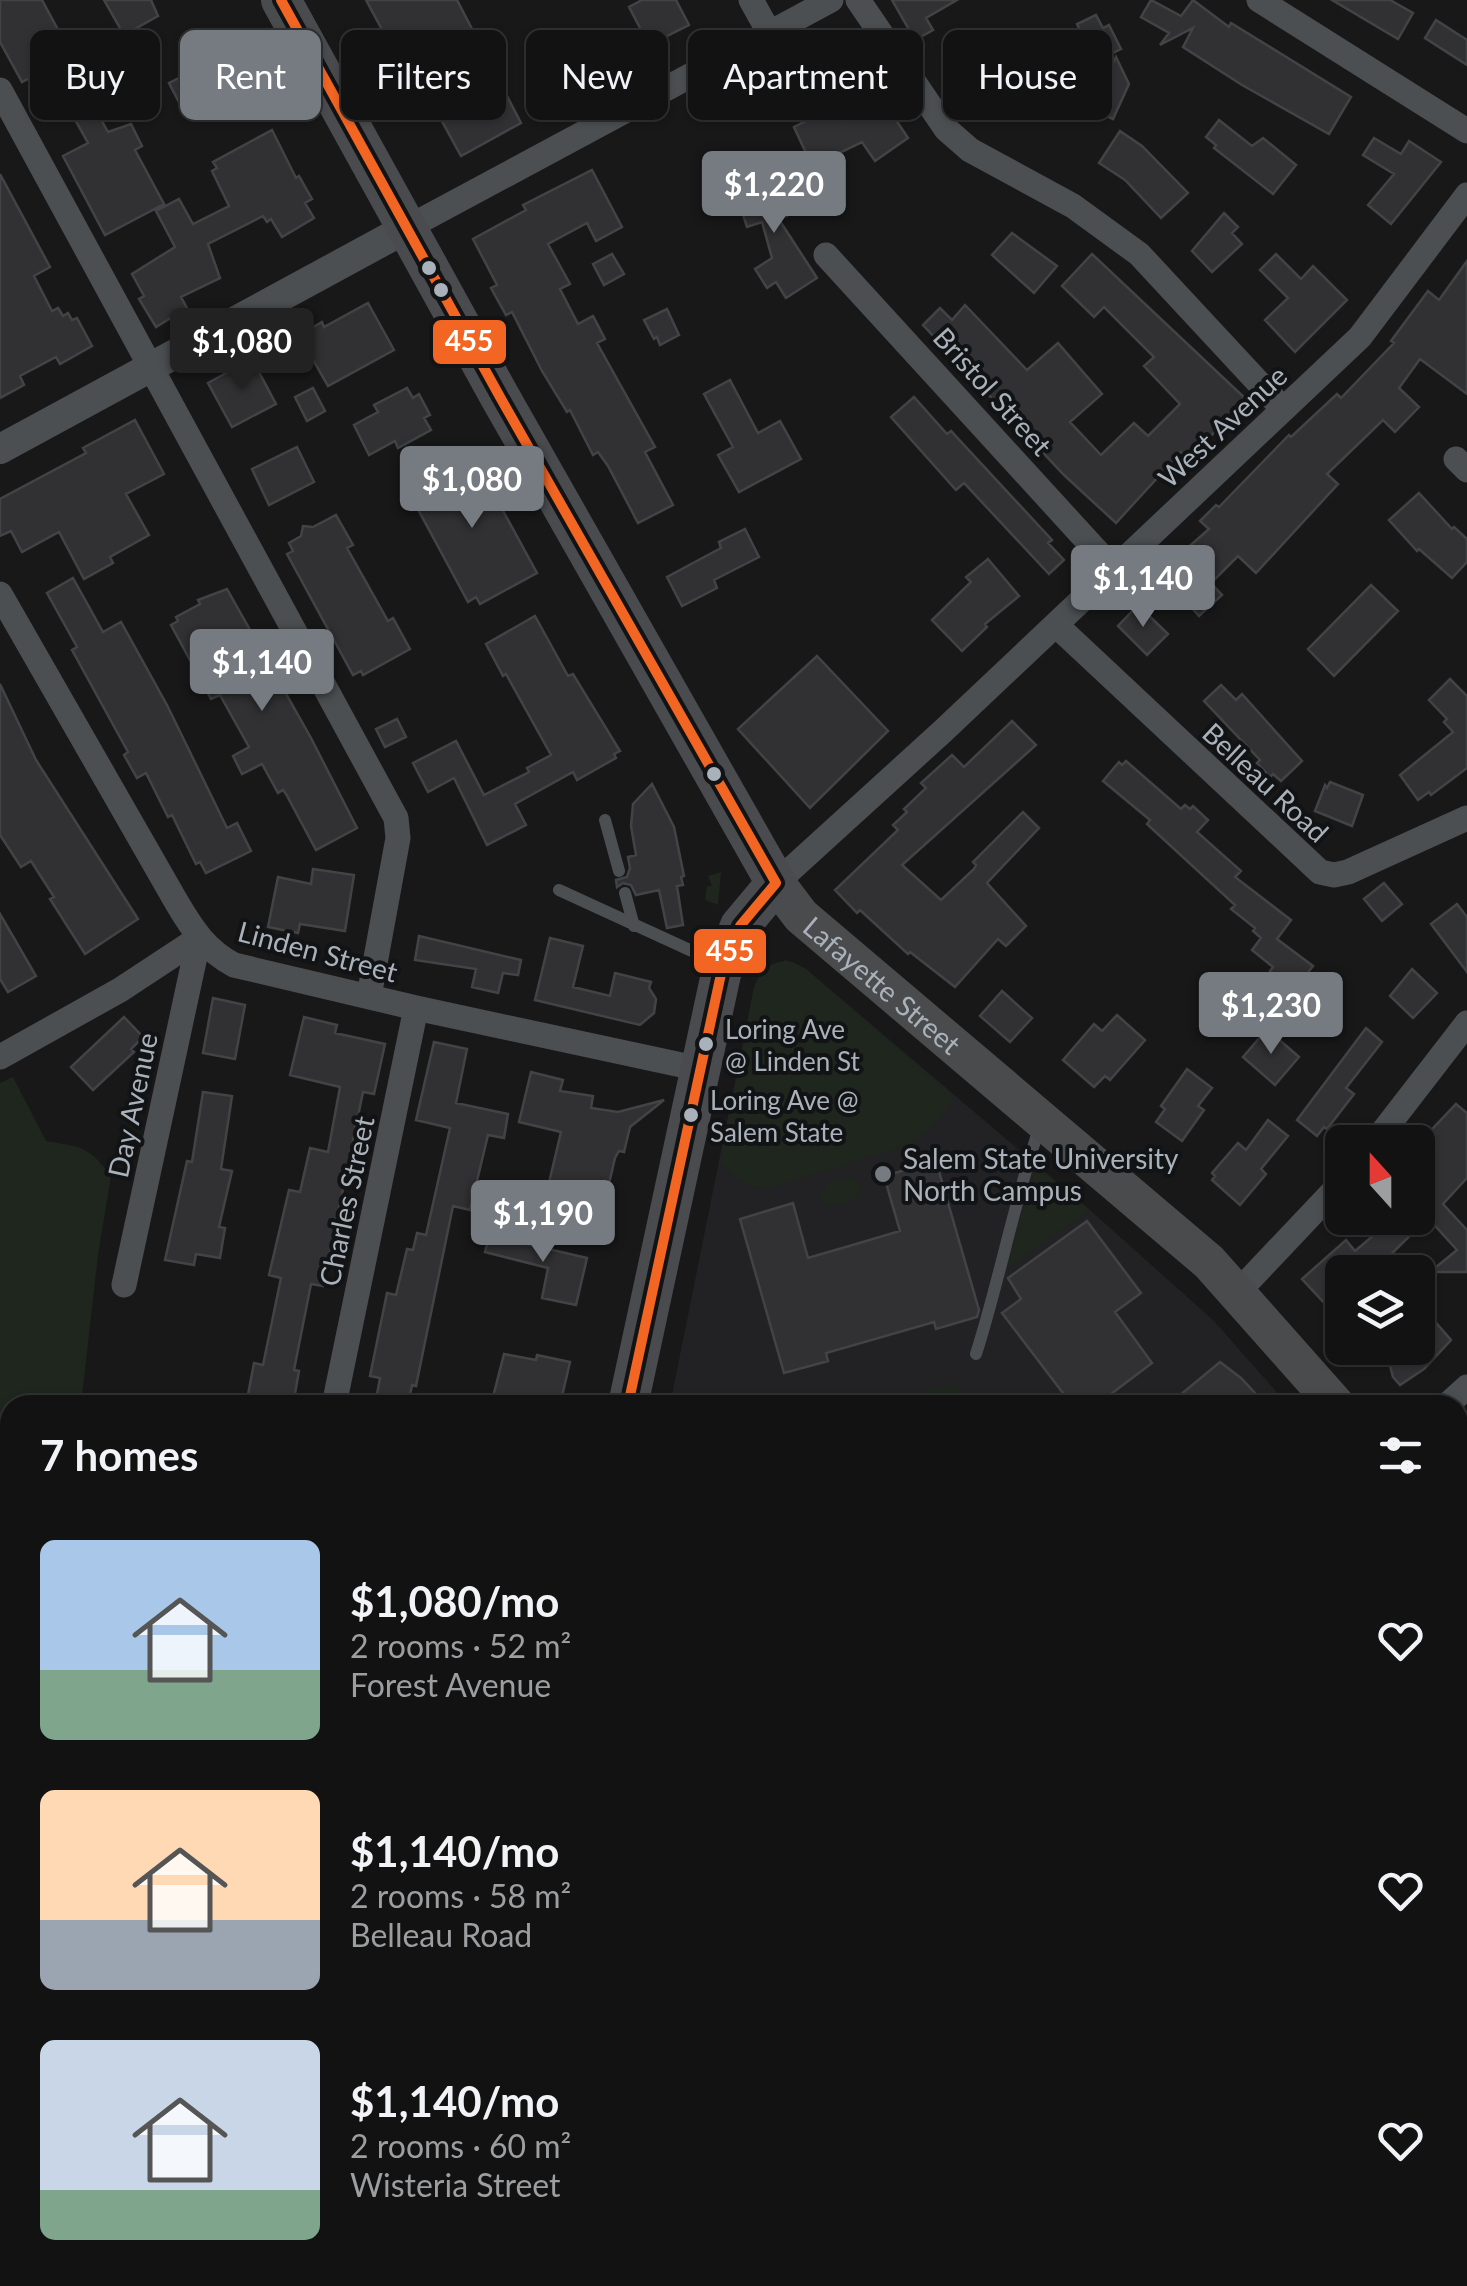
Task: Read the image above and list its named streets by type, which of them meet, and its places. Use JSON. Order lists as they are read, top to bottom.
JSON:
{
  "streets": {
    "highway": ["Lafayette Street"],
    "street": [
      "Bristol Street",
      "West Avenue",
      "Belleau Road",
      "Linden Street",
      "Day Avenue",
      "Charles Street"
    ]
  },
  "crossings": [
    ["Bristol Street", "West Avenue"],
    ["West Avenue", "Belleau Road"],
    ["West Avenue", "Lafayette Street"],
    ["Linden Street", "Day Avenue"],
    ["Linden Street", "Charles Street"]
  ],
  "places": ["Loring Ave @ Linden St", "Loring Ave @ Salem State", "Salem State University North Campus"],
  "lines": ["transit line 455"],
  "north": "top",
  "page": {
    "chip": [
      "Buy",
      "Rent",
      "Filters",
      "New",
      "Apartment",
      "House"
    ],
    "price": [
      "$1,220",
      "$1,080",
      "$1,080",
      "$1,140",
      "$1,140",
      "$1,230",
      "$1,190"
    ],
    "heading": "7 homes",
    "list": [
      {
        "name": "$1,080/mo",
        "note": "2 rooms · 52 m² · Forest Avenue"
      },
      {
        "name": "$1,140/mo",
        "note": "2 rooms · 58 m² · Belleau Road"
      },
      {
        "name": "$1,140/mo",
        "note": "2 rooms · 60 m² · Wisteria Street"
      }
    ]
  }
}
